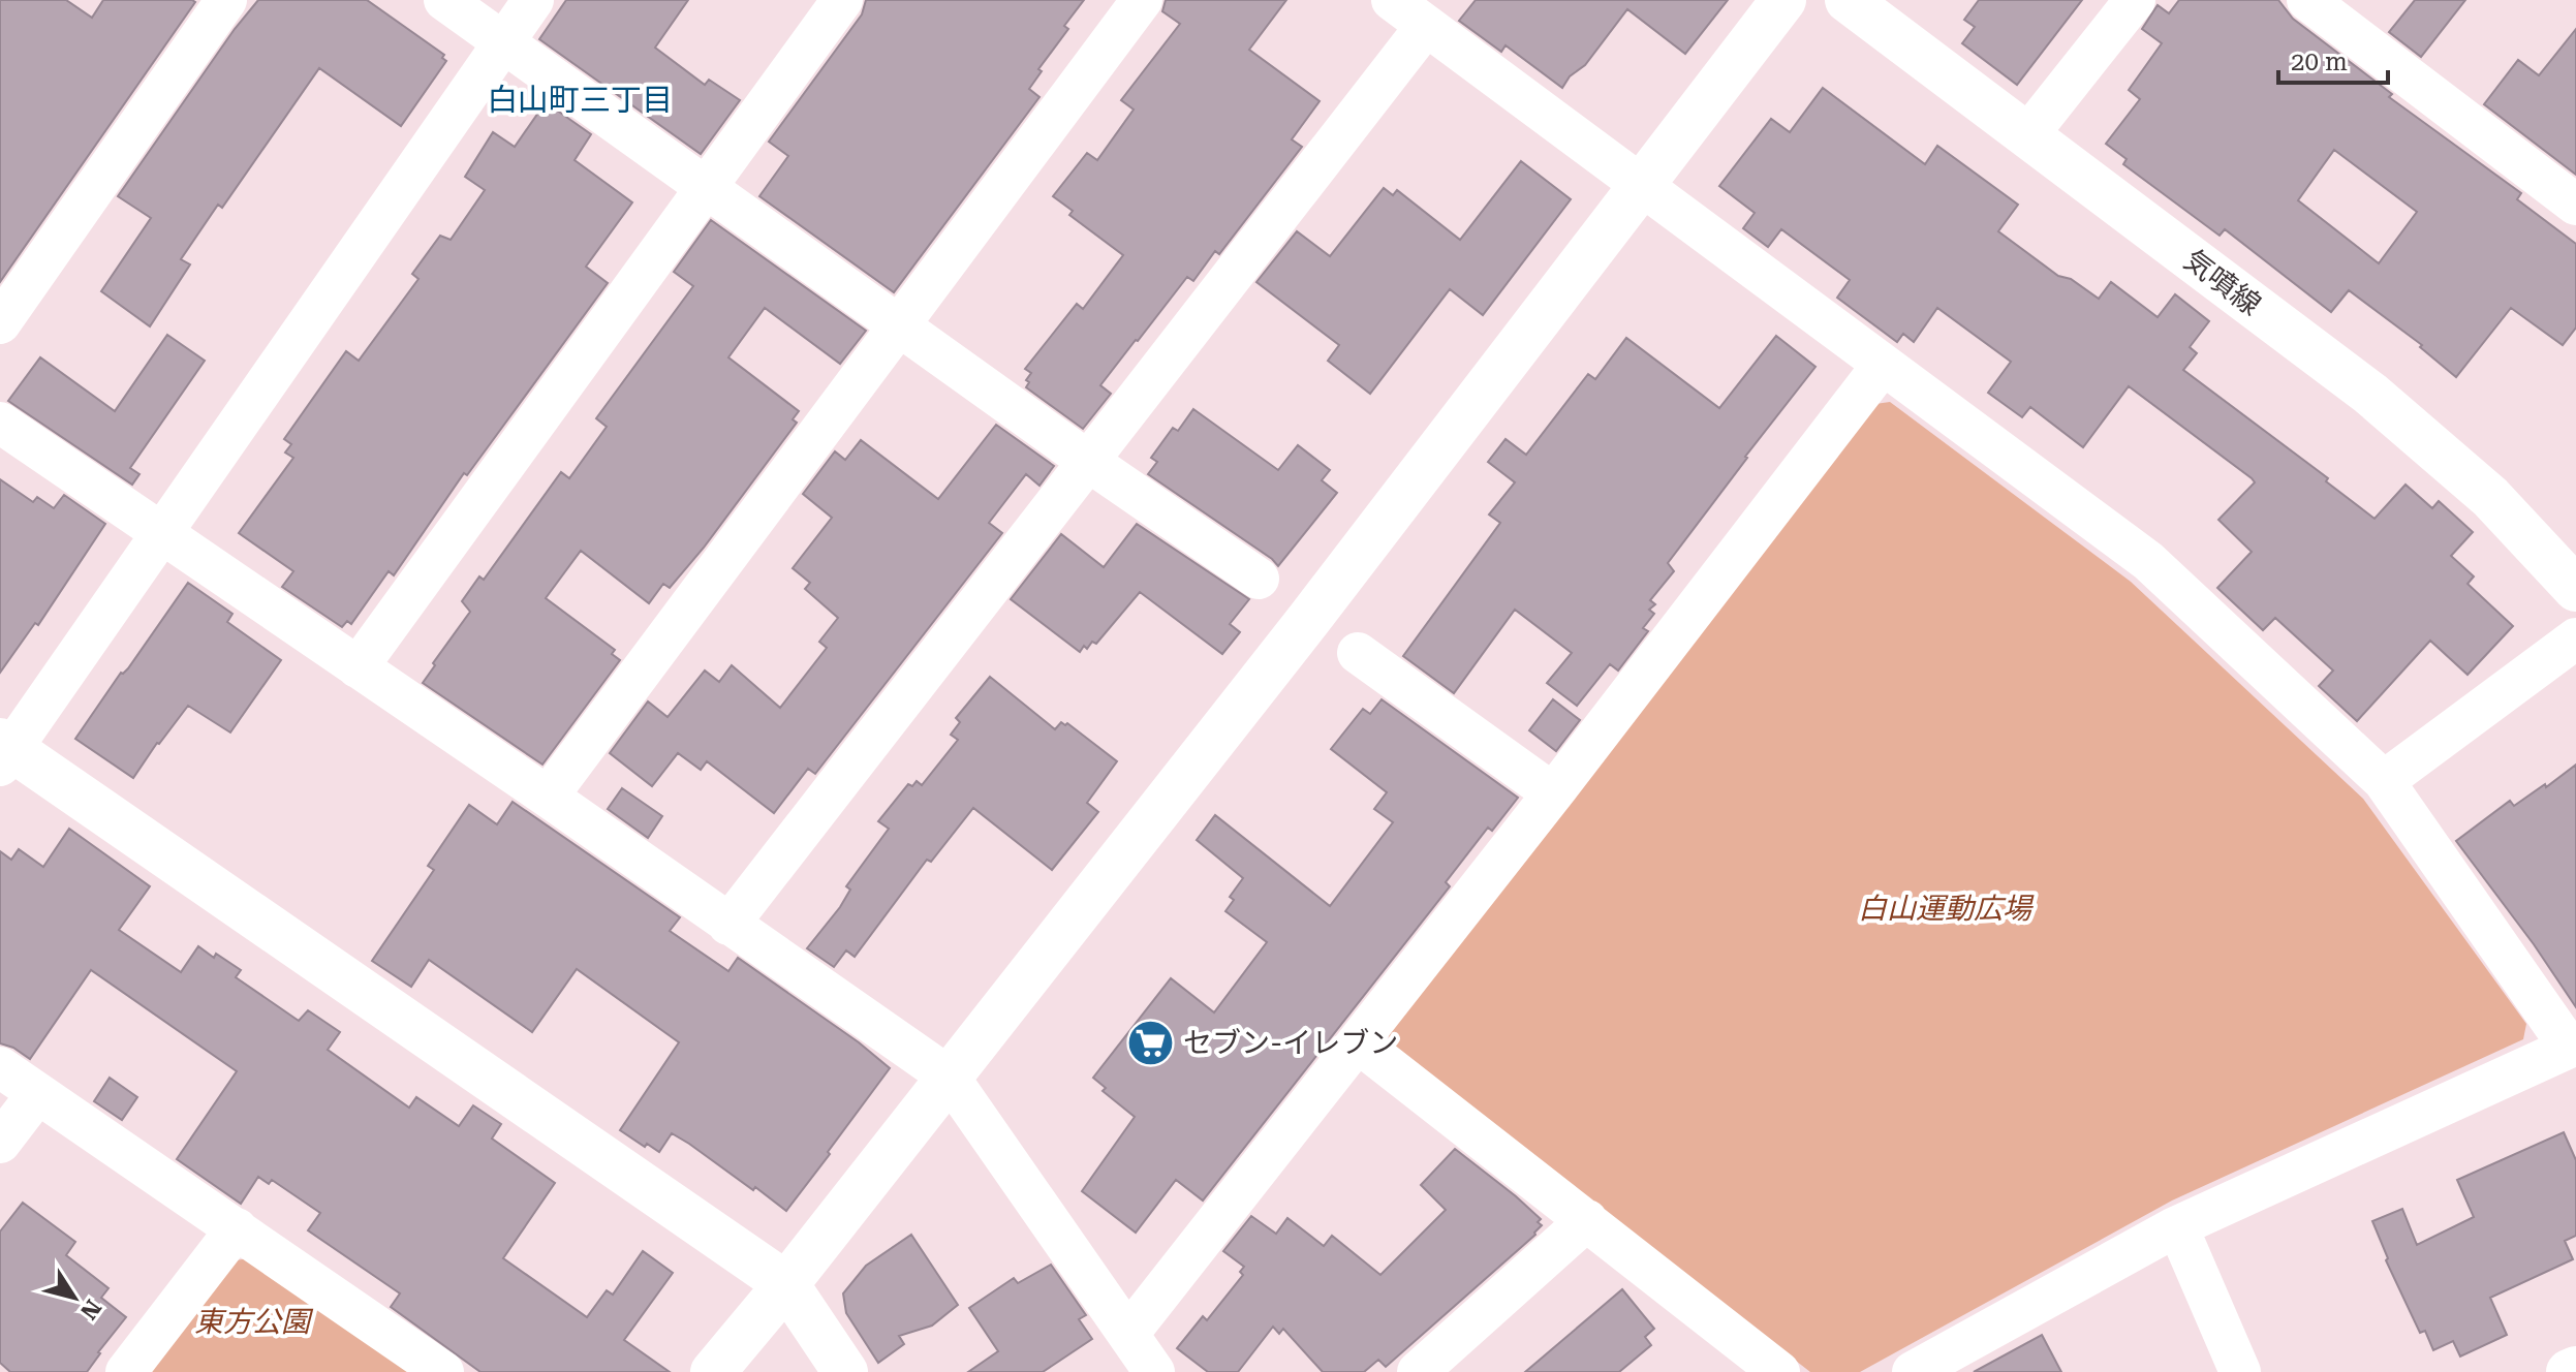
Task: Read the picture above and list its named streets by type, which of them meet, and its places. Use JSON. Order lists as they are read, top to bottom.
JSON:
{
  "streets": {
    "street": ["気噴線"]
  },
  "districts": ["白山町三丁目"],
  "parks": ["白山運動広場", "東方公園"],
  "places": {
    "supermarket": ["セブン-イレブン"]
  },
  "scale_bar": "20 m",
  "north": "bottom right"
}
